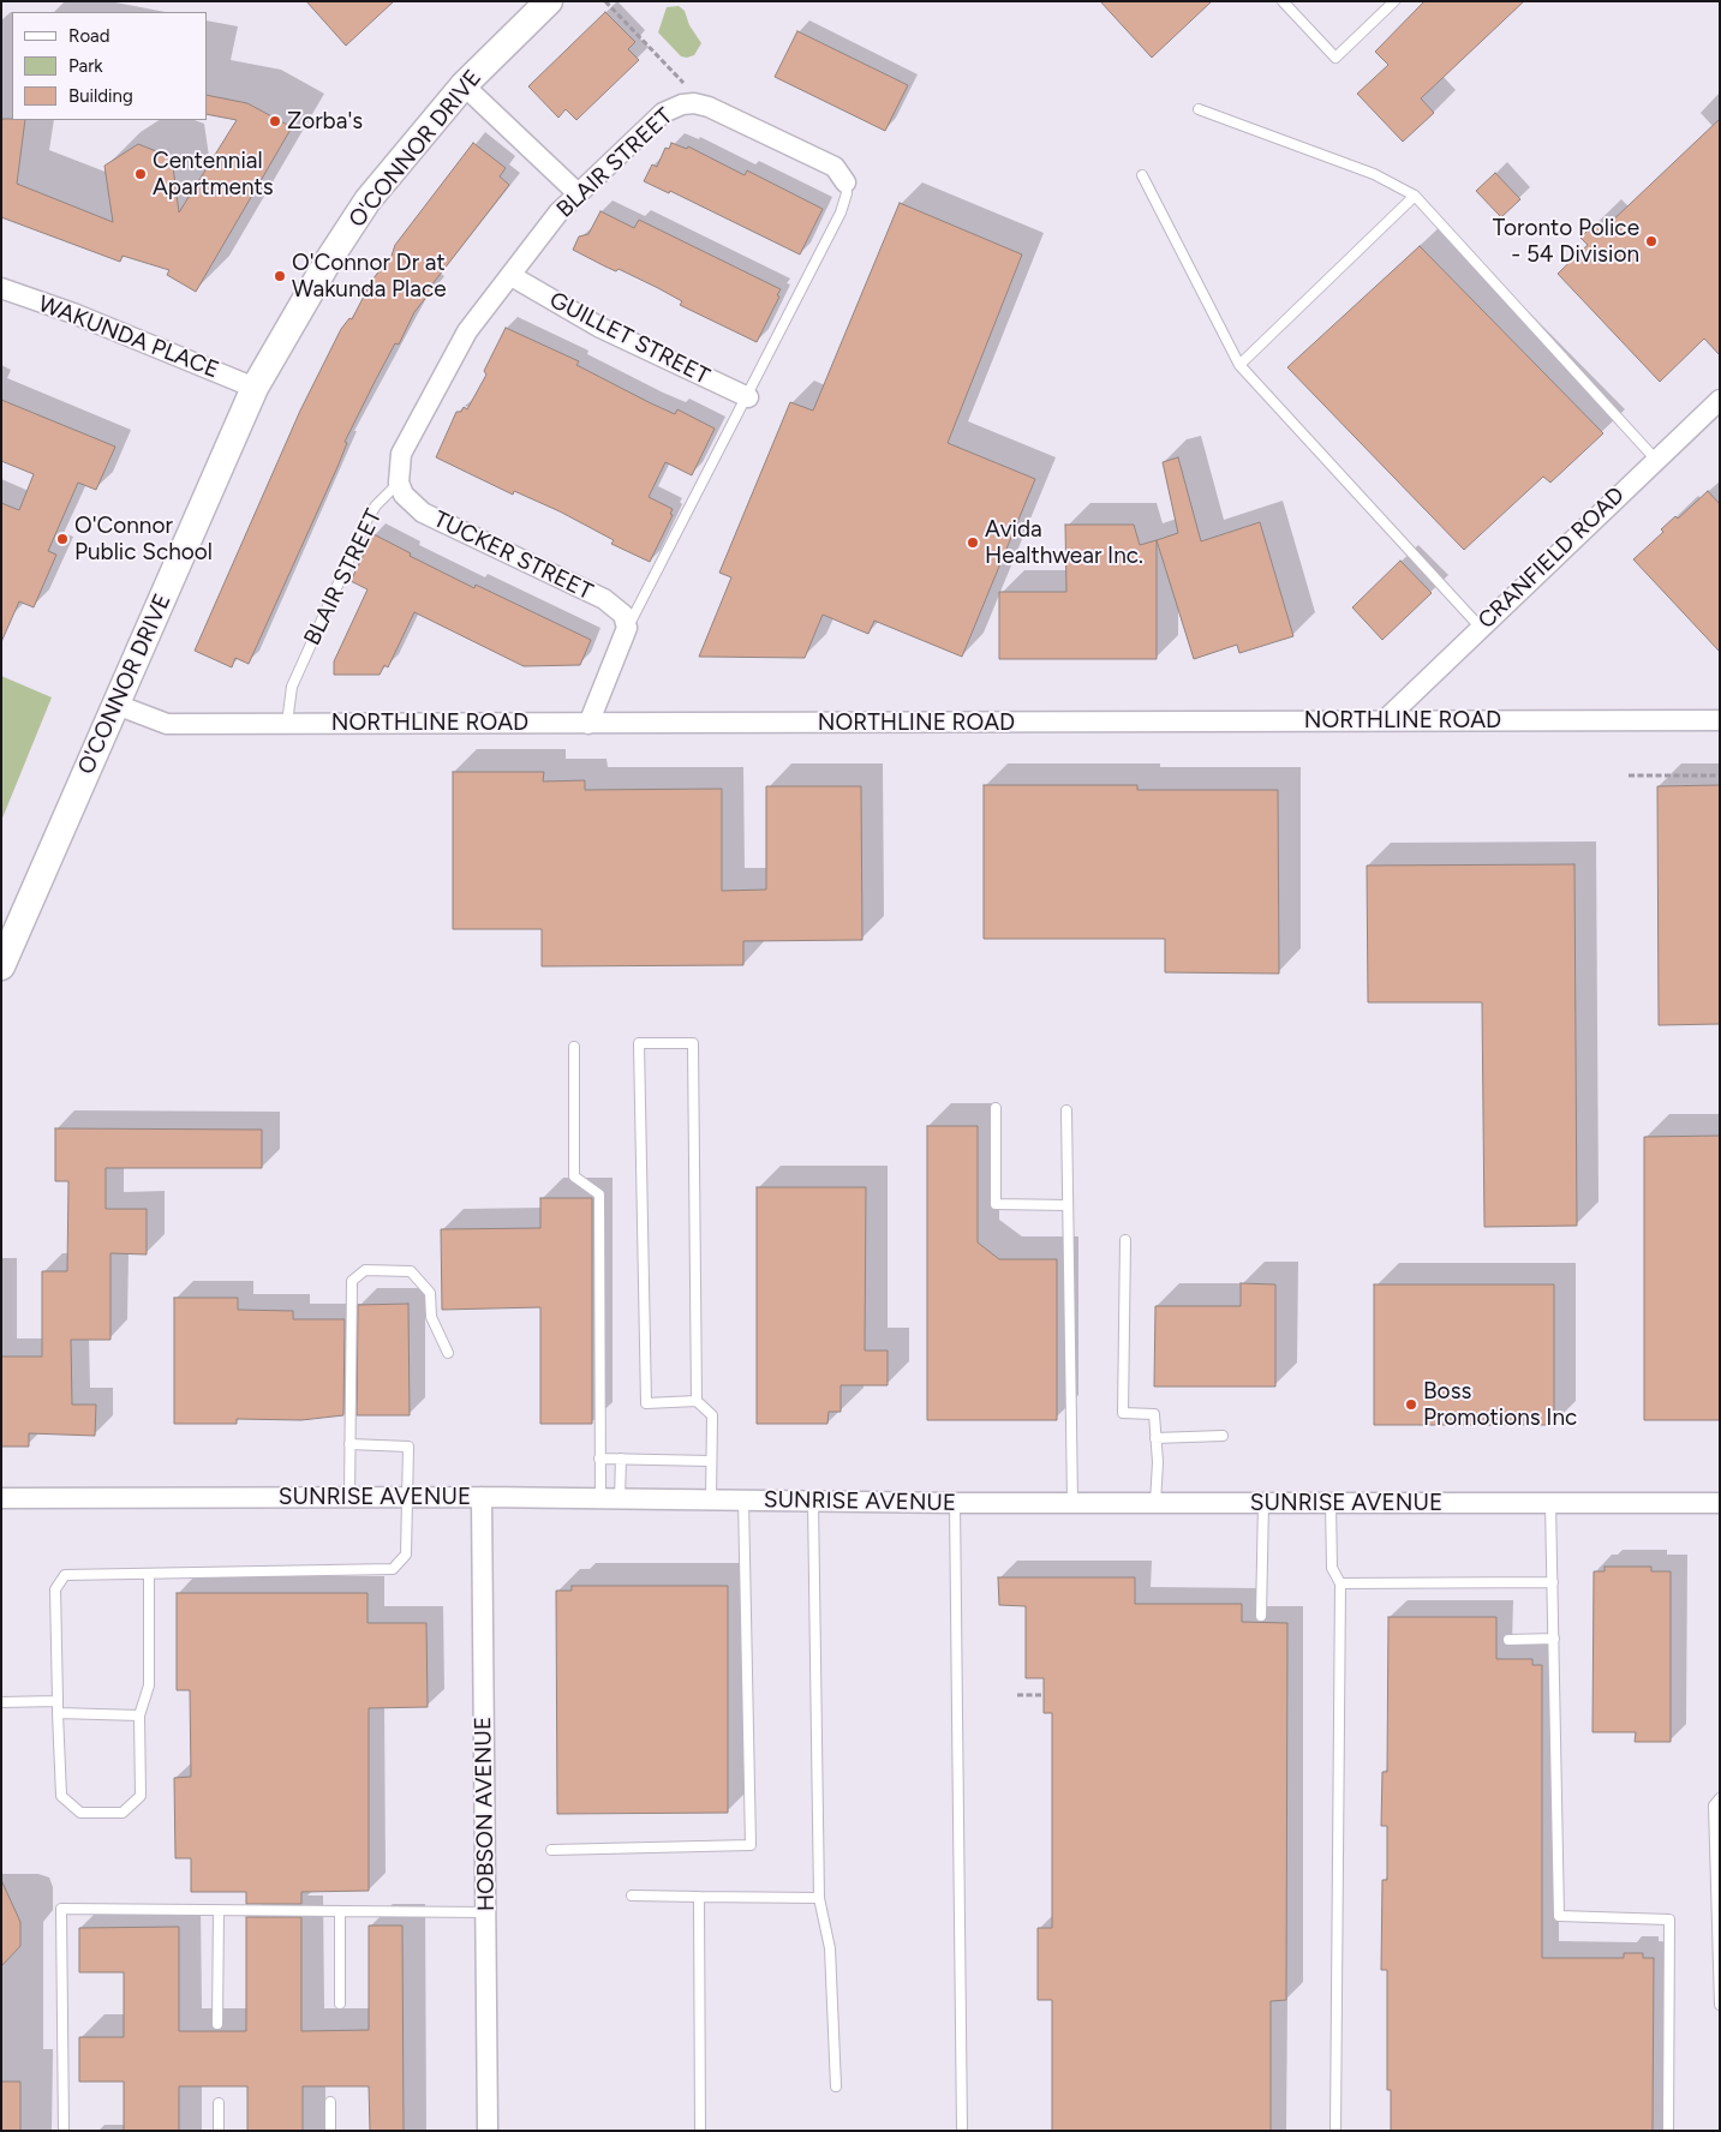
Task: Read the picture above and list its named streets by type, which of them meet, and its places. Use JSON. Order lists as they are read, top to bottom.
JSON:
{
  "streets": {
    "main road": ["O'CONNOR DRIVE"],
    "street": [
      "BLAIR STREET",
      "WAKUNDA PLACE",
      "GUILLET STREET",
      "TUCKER STREET",
      "CRANFIELD ROAD",
      "NORTHLINE ROAD",
      "SUNRISE AVENUE",
      "HOBSON AVENUE"
    ]
  },
  "crossings": [
    ["O'CONNOR DRIVE", "WAKUNDA PLACE"],
    ["O'CONNOR DRIVE", "NORTHLINE ROAD"],
    ["BLAIR STREET", "GUILLET STREET"],
    ["BLAIR STREET", "TUCKER STREET"],
    ["BLAIR STREET", "NORTHLINE ROAD"],
    ["CRANFIELD ROAD", "NORTHLINE ROAD"],
    ["SUNRISE AVENUE", "HOBSON AVENUE"]
  ],
  "places": [
    "Zorba's",
    "Centennial Apartments",
    "Toronto Police - 54 Division",
    "O'Connor Dr at Wakunda Place",
    "O'Connor Public School",
    "Avida Healthwear Inc.",
    "Boss Promotions Inc"
  ],
  "legend": ["Road", "Park", "Building"]
}
